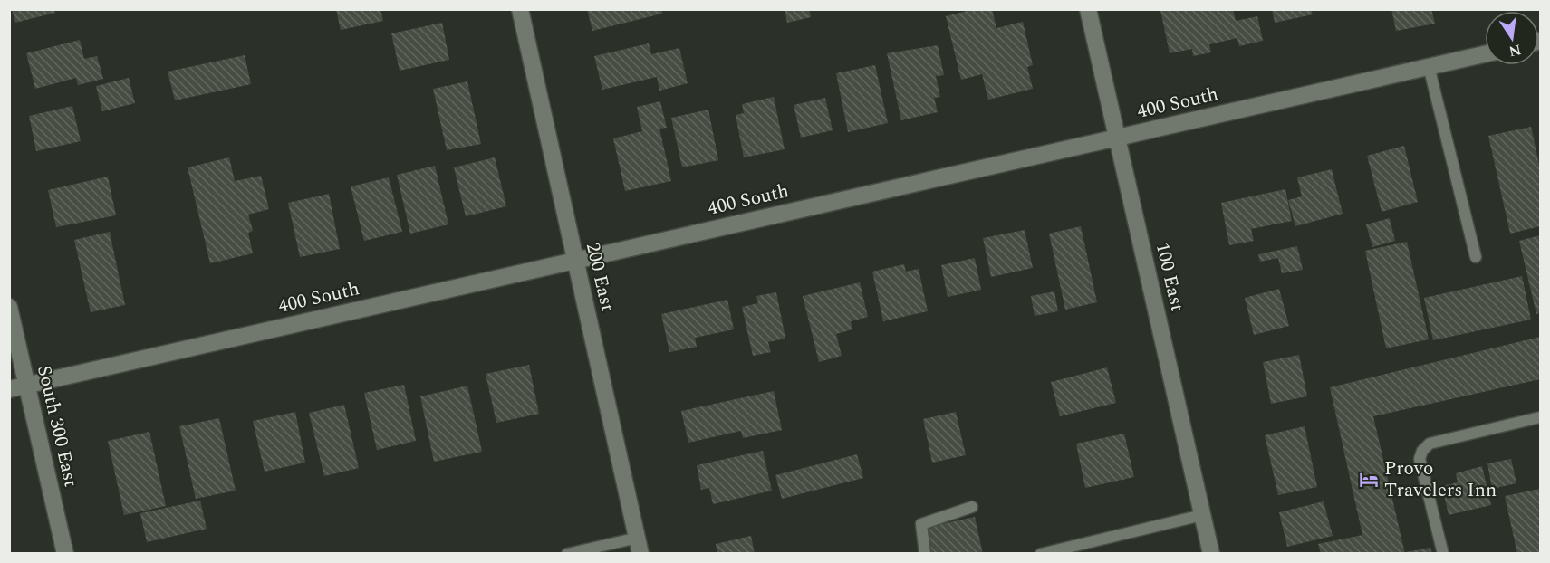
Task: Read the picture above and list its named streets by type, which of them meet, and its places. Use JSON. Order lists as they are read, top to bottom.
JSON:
{
  "streets": {
    "street": [
      "400 South",
      "200 East",
      "100 East",
      "South 300 East"
    ]
  },
  "crossings": [
    ["400 South", "200 East"],
    ["400 South", "100 East"],
    ["400 South", "South 300 East"]
  ],
  "places": {
    "hotel": ["Provo Travelers Inn"]
  },
  "north": "bottom"
}
